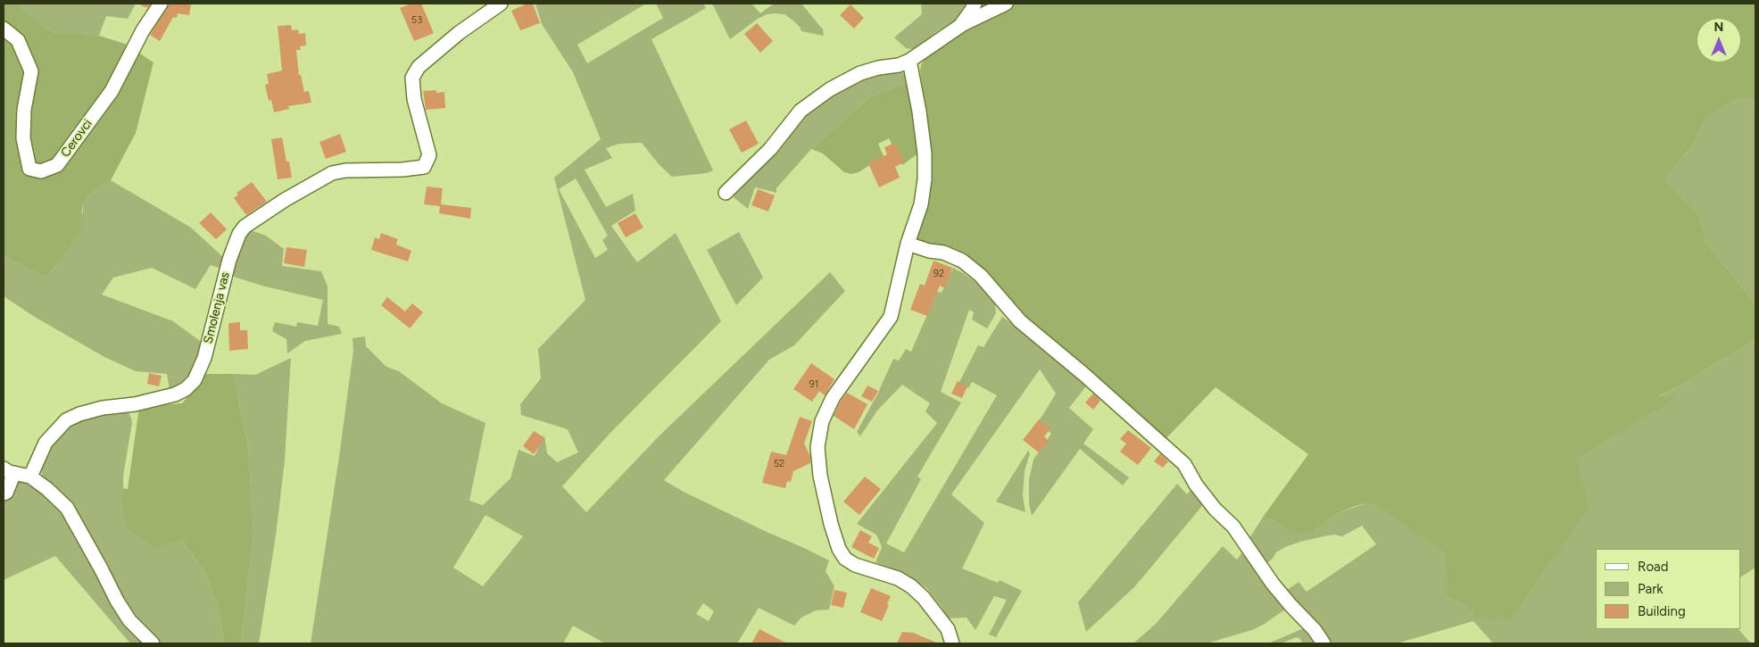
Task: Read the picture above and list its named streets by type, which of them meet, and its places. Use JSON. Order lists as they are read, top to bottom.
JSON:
{
  "streets": {
    "street": ["Cerovci", "Smolenja vas"]
  },
  "house_numbers": [
    "53",
    "92",
    "91",
    "52"
  ],
  "legend": ["Road", "Park", "Building"],
  "north": "top"
}
